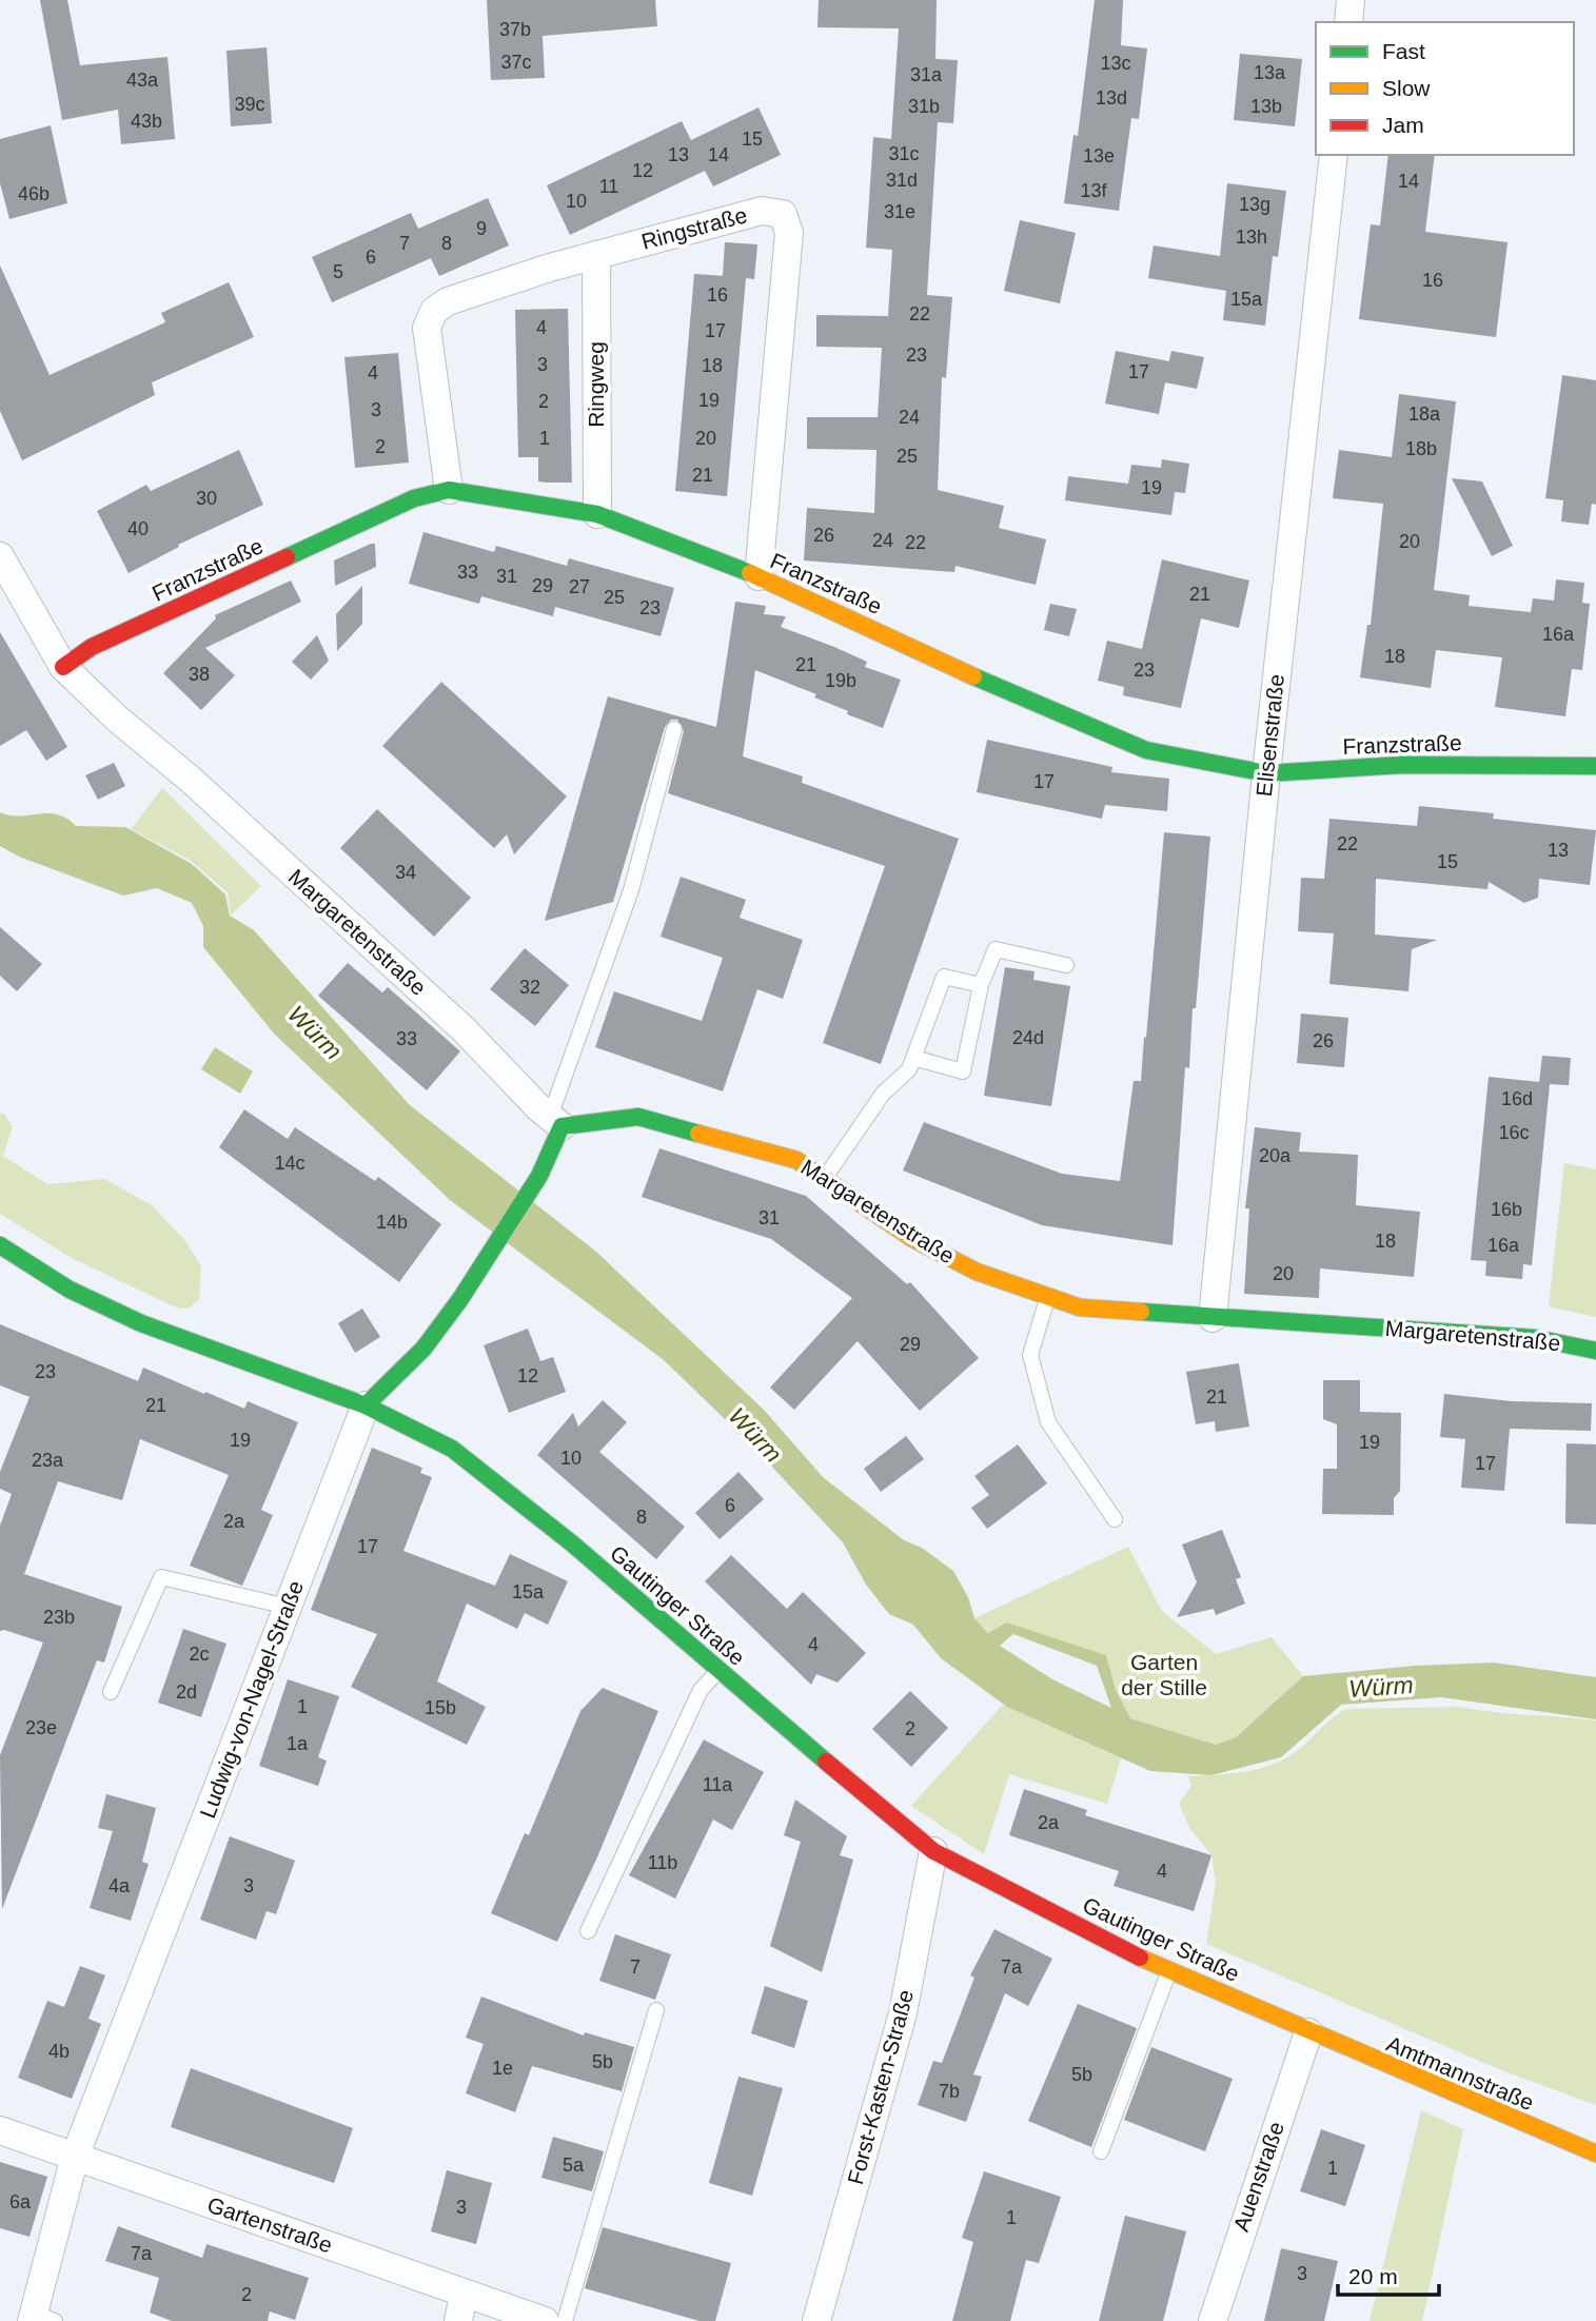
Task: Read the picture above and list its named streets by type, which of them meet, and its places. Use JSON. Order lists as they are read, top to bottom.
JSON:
{
  "streets": {
    "street": [
      "Ringstraße",
      "Ringweg",
      "Franzstraße",
      "Elisenstraße",
      "Margaretenstraße",
      "Gautinger Straße",
      "Ludwig-von-Nagel-Straße",
      "Amtmannstraße",
      "Forst-Kasten-Straße",
      "Auenstraße",
      "Gartenstraße"
    ]
  },
  "crossings": [
    ["Ringstraße", "Ringweg"],
    ["Ringstraße", "Franzstraße"],
    ["Ringweg", "Franzstraße"],
    ["Franzstraße", "Elisenstraße"],
    ["Franzstraße", "Margaretenstraße"],
    ["Elisenstraße", "Margaretenstraße"],
    ["Margaretenstraße", "Ludwig-von-Nagel-Straße"],
    ["Gautinger Straße", "Ludwig-von-Nagel-Straße"],
    ["Gautinger Straße", "Amtmannstraße"],
    ["Gautinger Straße", "Forst-Kasten-Straße"],
    ["Gautinger Straße", "Auenstraße"],
    ["Ludwig-von-Nagel-Straße", "Gartenstraße"],
    ["Amtmannstraße", "Auenstraße"]
  ],
  "water": ["Würm"],
  "parks": ["Garten der Stille"],
  "house_numbers": [
    "37b",
    "37c",
    "13c",
    "13a",
    "31a",
    "43a",
    "13d",
    "39c",
    "31b",
    "13b",
    "43b",
    "15",
    "31c",
    "13",
    "14",
    "13e",
    "12",
    "31d",
    "14",
    "11",
    "13f",
    "46b",
    "10",
    "13g",
    "31e",
    "9",
    "13h",
    "7",
    "8",
    "6",
    "5",
    "16",
    "16",
    "15a",
    "22",
    "4",
    "17",
    "23",
    "3",
    "18",
    "17",
    "4",
    "19",
    "2",
    "3",
    "18a",
    "24",
    "1",
    "20",
    "2",
    "18b",
    "25",
    "21",
    "19",
    "30",
    "40",
    "26",
    "24",
    "20",
    "22",
    "33",
    "31",
    "29",
    "27",
    "21",
    "25",
    "23",
    "16a",
    "18",
    "21",
    "23",
    "38",
    "19b",
    "17",
    "22",
    "13",
    "15",
    "34",
    "32",
    "24d",
    "33",
    "26",
    "16d",
    "16c",
    "20a",
    "14c",
    "16b",
    "31",
    "14b",
    "18",
    "16a",
    "20",
    "29",
    "23",
    "12",
    "21",
    "21",
    "19",
    "19",
    "10",
    "23a",
    "17",
    "6",
    "8",
    "2a",
    "17",
    "15a",
    "23b",
    "4",
    "2c",
    "2d",
    "1",
    "15b",
    "23e",
    "2",
    "1a",
    "11a",
    "2a",
    "11b",
    "4",
    "4a",
    "3",
    "7",
    "7a",
    "4b",
    "5b",
    "1e",
    "5b",
    "7b",
    "5a",
    "1",
    "6a",
    "3",
    "1",
    "7a",
    "3",
    "2"
  ],
  "legend": ["Fast", "Slow", "Jam"],
  "scale_bar": "20 m"
}
